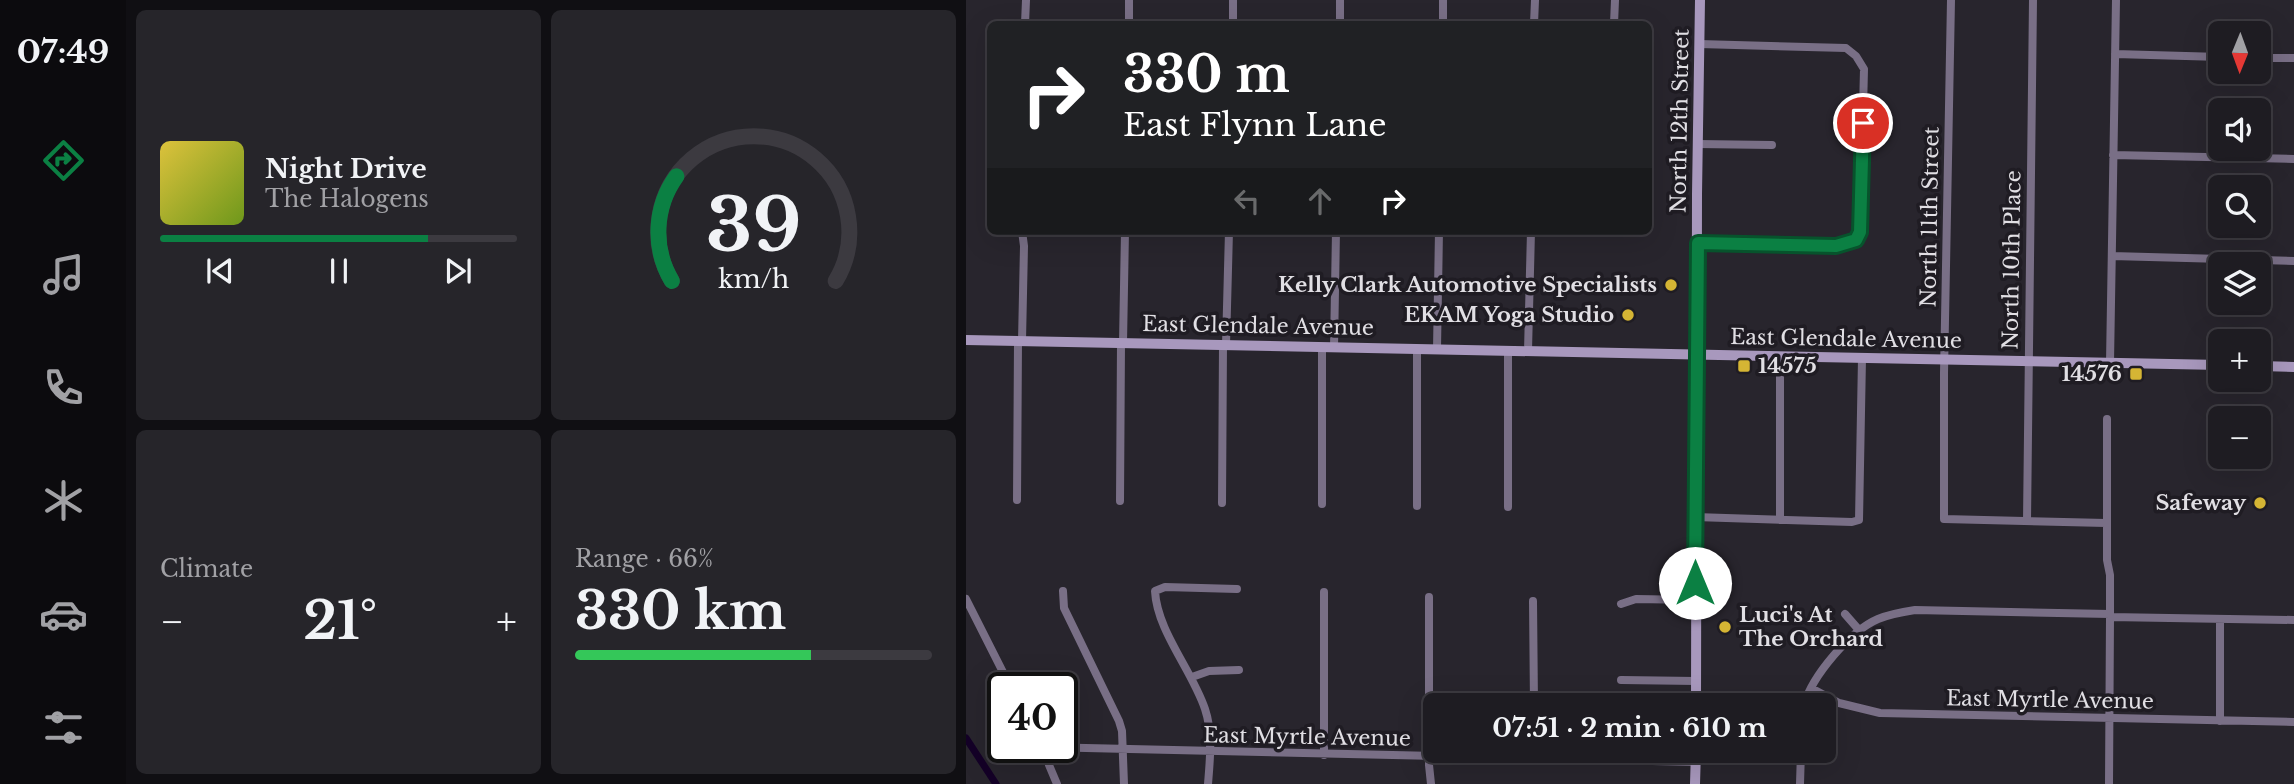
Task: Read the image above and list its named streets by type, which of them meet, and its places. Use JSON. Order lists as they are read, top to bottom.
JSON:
{
  "streets": {
    "main road": ["North 12th Street", "East Glendale Avenue"],
    "street": ["North 11th Street", "North 10th Place", "East Myrtle Avenue"]
  },
  "crossings": [
    ["North 12th Street", "East Glendale Avenue"],
    ["North 11th Street", "North 10th Place"],
    ["North 11th Street", "East Glendale Avenue"],
    ["North 10th Place", "East Glendale Avenue"]
  ],
  "places": {
    "other": [
      "Kelly Clark Automotive Specialists",
      "EKAM Yoga Studio",
      "Safeway",
      "Luci's At The Orchard"
    ],
    "transit": ["14575", "14576"]
  },
  "north": "bottom",
  "page": {
    "tabs": "07:49",
    "map_buttons": ["+", "−"],
    "turn": ["330 m", "East Flynn Lane"],
    "song": ["Night Drive", "The Halogens"],
    "tile": [
      "Climate",
      ["Range · 66%", "330 km"]
    ],
    "heat": ["−", "21°", "+"],
    "limit": "40",
    "trip": "07:51 · 2 min · 610 m",
    "gauge": ["39", "km/h"]
  }
}
